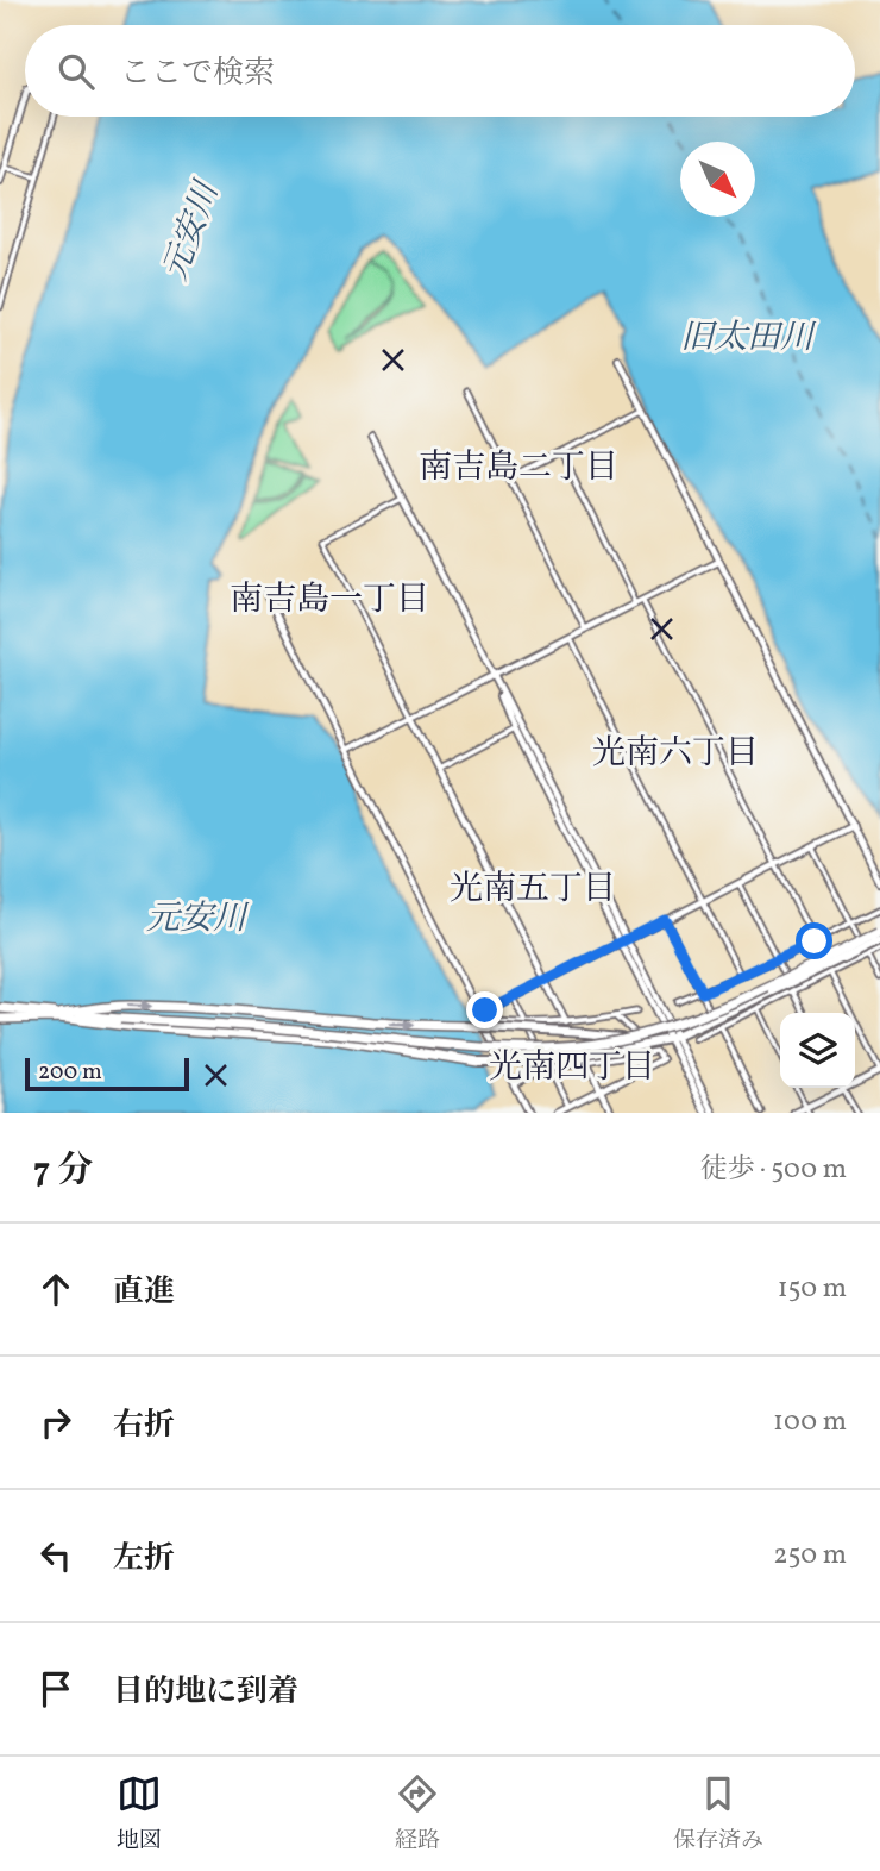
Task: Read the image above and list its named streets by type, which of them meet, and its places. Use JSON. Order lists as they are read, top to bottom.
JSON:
{
  "districts": [
    "南吉島二丁目",
    "南吉島一丁目",
    "光南六丁目",
    "光南五丁目",
    "光南四丁目"
  ],
  "water": ["元安川", "旧太田川"],
  "scale_bar": "200 m",
  "north": "bottom right",
  "page": {
    "search": "ここで検索",
    "scale": "200 m",
    "heading": ["7 分", "徒歩 · 500 m"],
    "list": [
      ["直進", "150 m"],
      ["右折", "100 m"],
      ["左折", "250 m"],
      "目的地に到着"
    ],
    "nav": ["地図", "経路", "保存済み"]
  }
}
